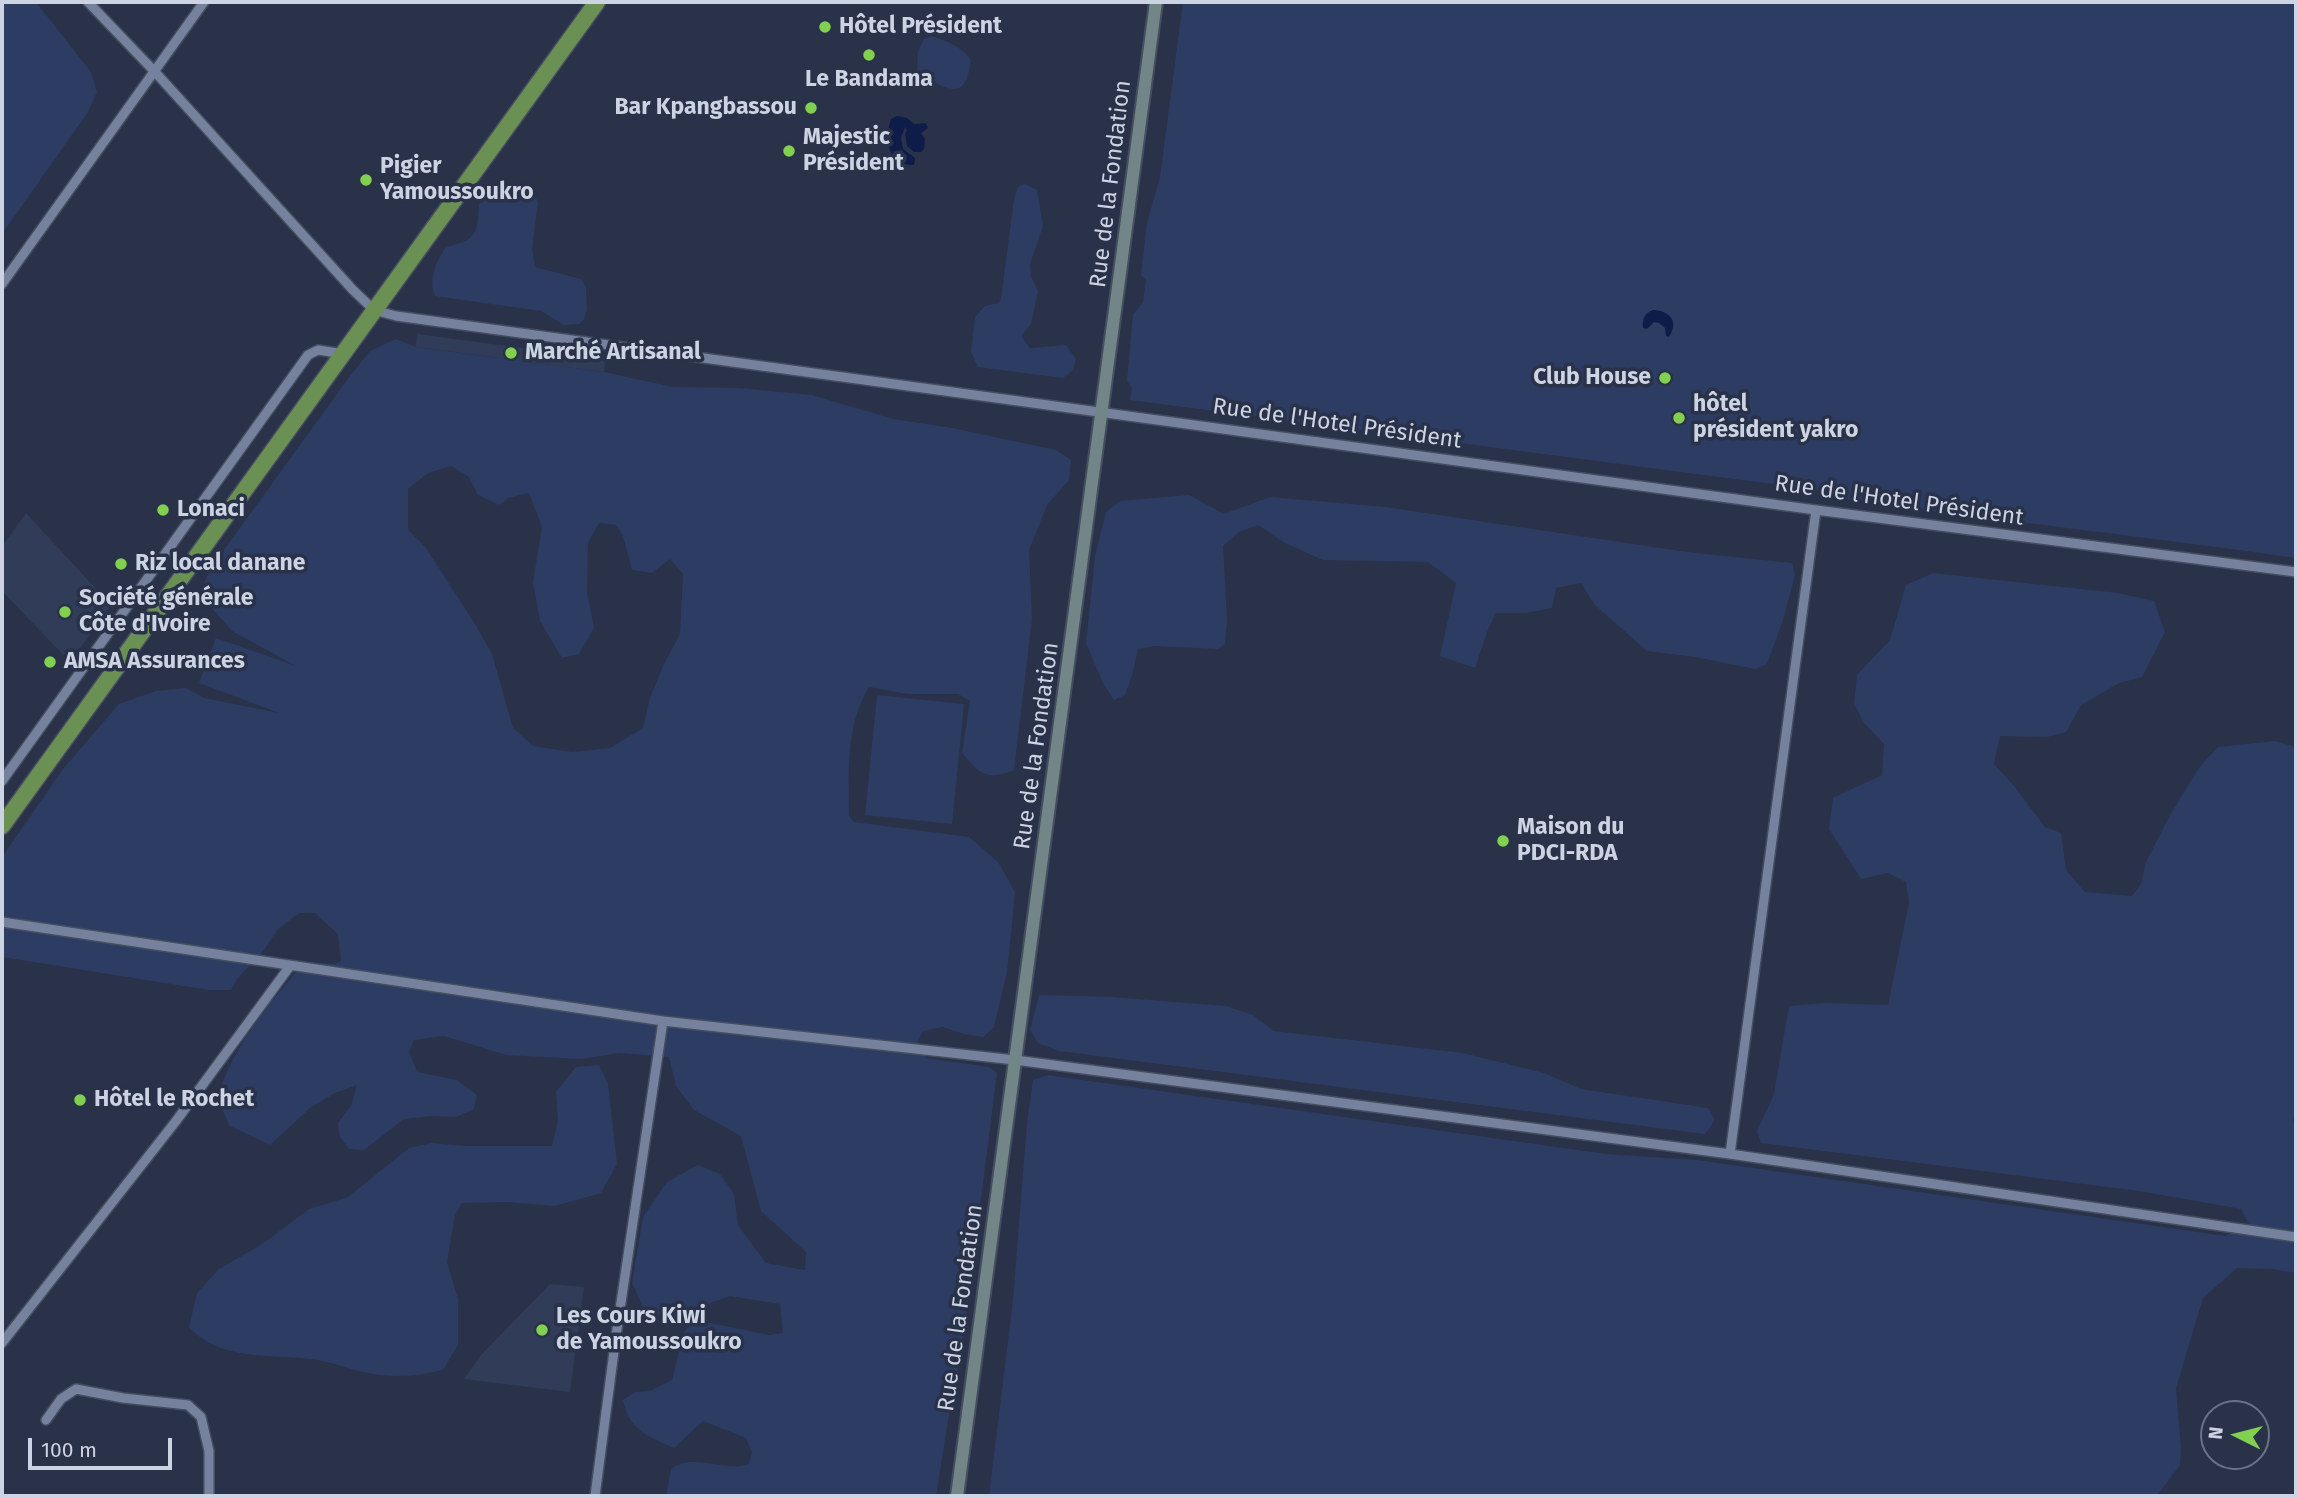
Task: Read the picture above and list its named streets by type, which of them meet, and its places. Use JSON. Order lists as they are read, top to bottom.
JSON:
{
  "streets": {
    "street": ["Rue de la Fondation", "Rue de l'Hotel Président"]
  },
  "crossings": [
    ["Rue de la Fondation", "Rue de l'Hotel Président"]
  ],
  "places": [
    "Hôtel Président",
    "Le Bandama",
    "Bar Kpangbassou",
    "Majestic Président",
    "Pigier Yamoussoukro",
    "Marché Artisanal",
    "Club House",
    "hôtel président yakro",
    "Lonaci",
    "Riz local danane",
    "Société générale Côte d'Ivoire",
    "AMSA Assurances",
    "Maison du PDCI-RDA",
    "Hôtel le Rochet",
    "Les Cours Kiwi de Yamoussoukro"
  ],
  "scale_bar": "100 m",
  "north": "left"
}
